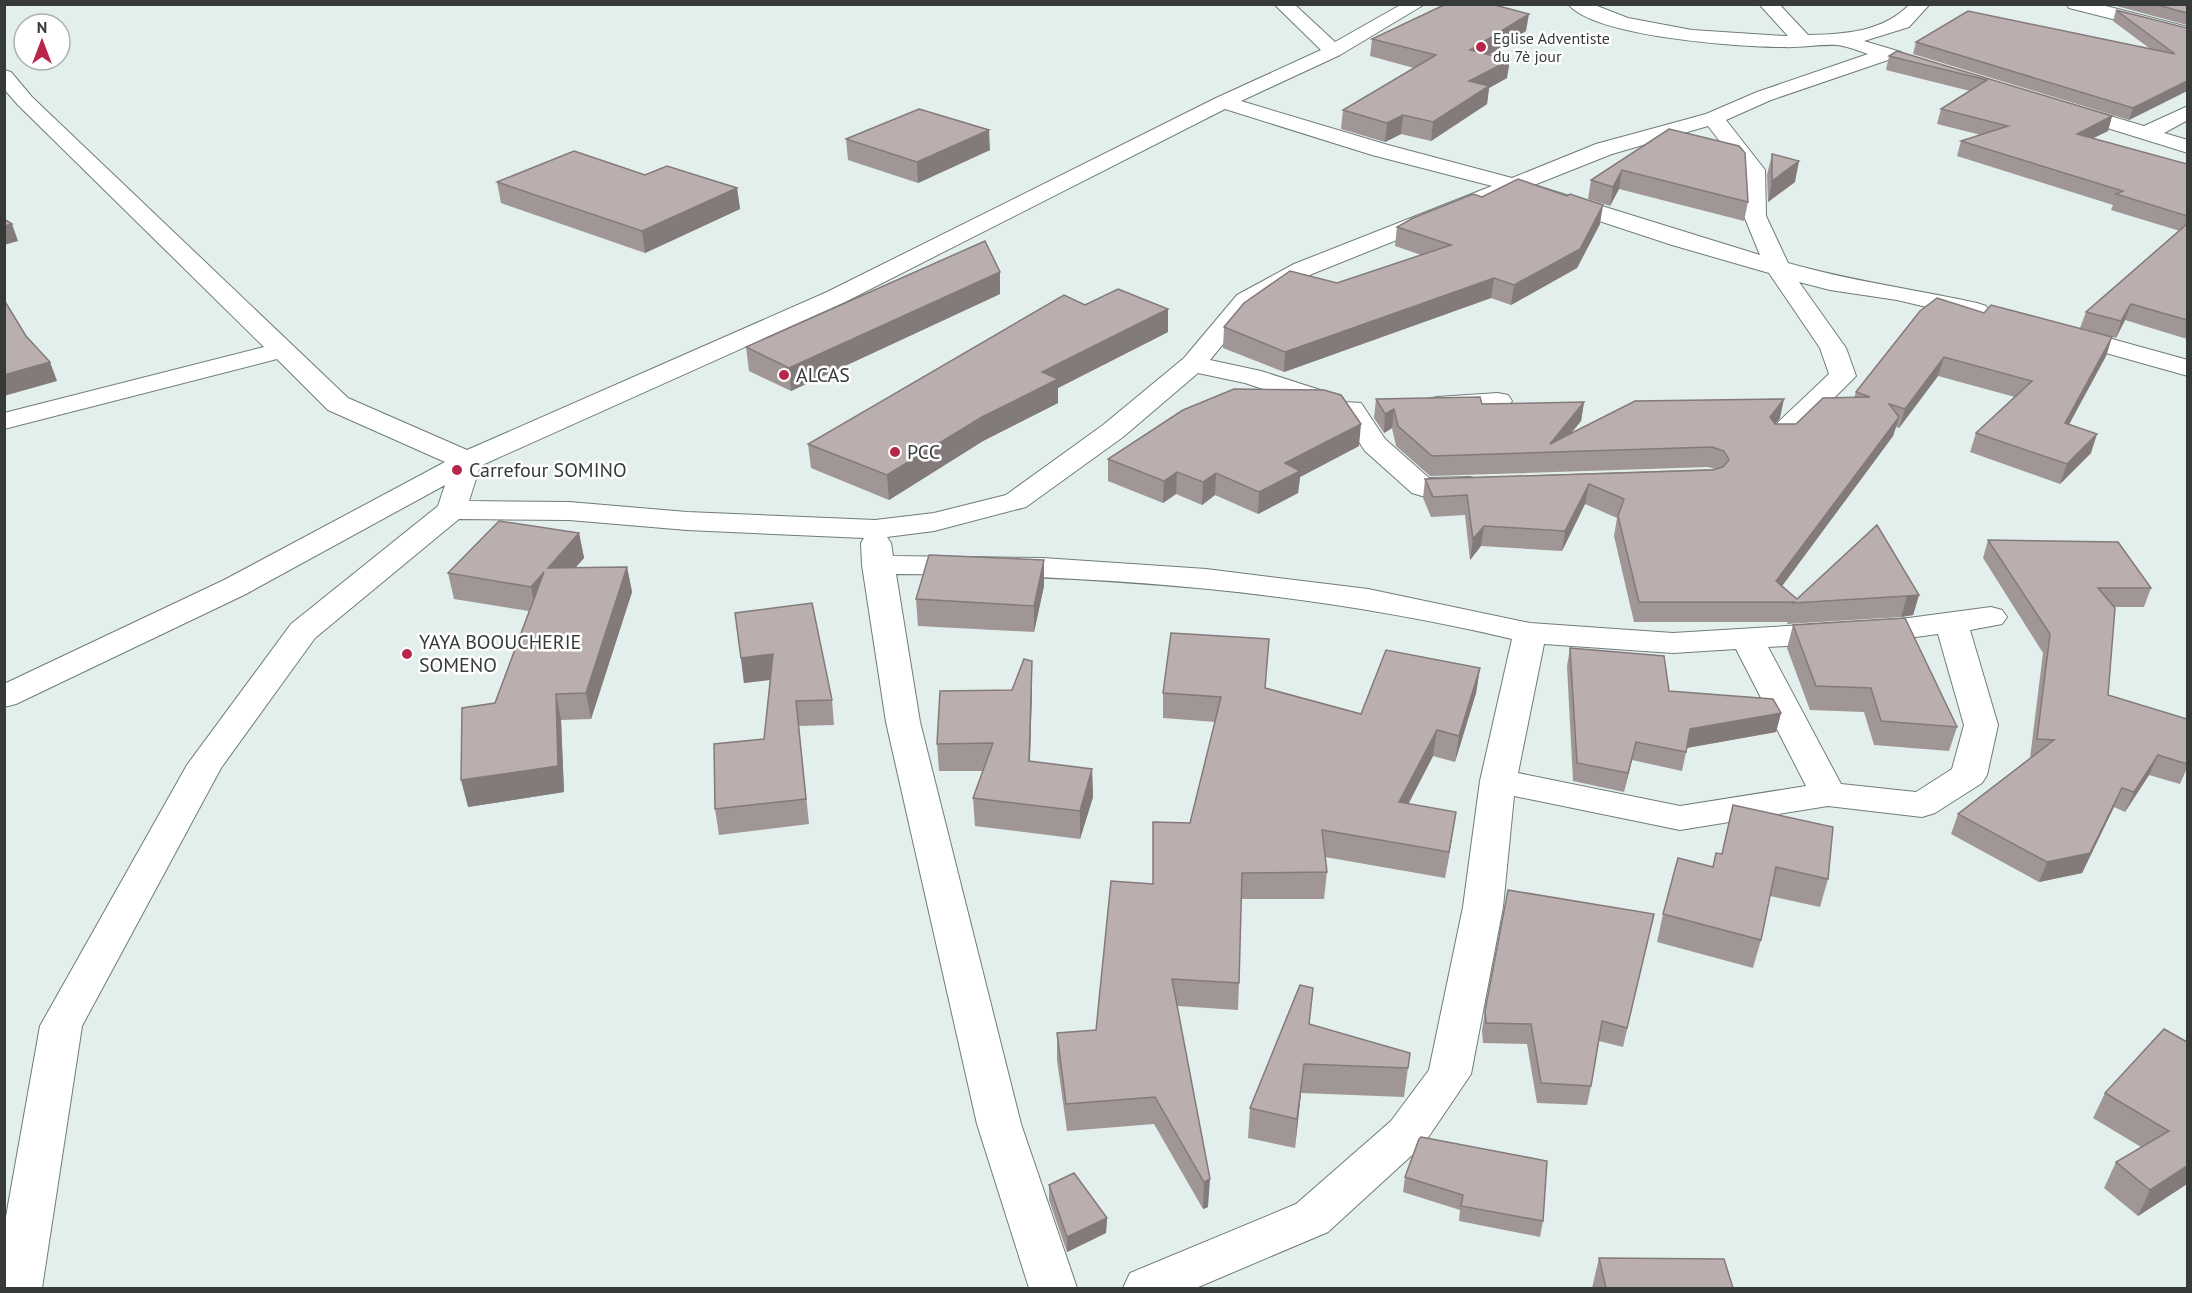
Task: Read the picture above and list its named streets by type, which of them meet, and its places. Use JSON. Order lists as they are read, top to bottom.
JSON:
{
  "places": [
    "Eglise Adventiste du 7è jour",
    "ALCAS",
    "PCC",
    "Carrefour SOMINO",
    "YAYA BOOUCHERIE SOMENO"
  ],
  "north": "top"
}
